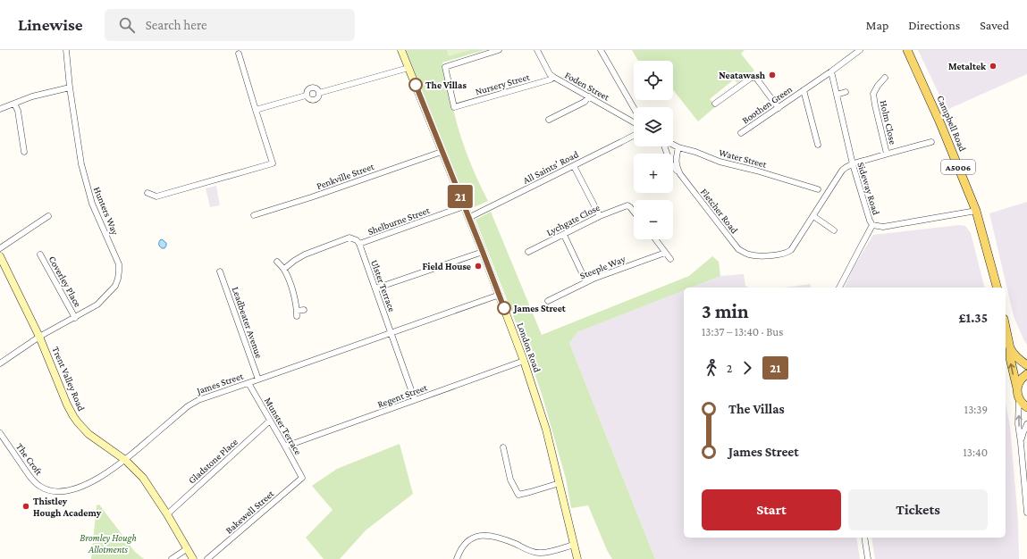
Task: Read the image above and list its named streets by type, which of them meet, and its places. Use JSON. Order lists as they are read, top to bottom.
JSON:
{
  "streets": {
    "main road": [
      "Campbell Road",
      "A5006",
      "London Road",
      "Trent Valley Road"
    ],
    "street": [
      "Nursery Street",
      "Foden Street",
      "Boothen Green",
      "Holm Close",
      "Water Street",
      "All Saints' Road",
      "Penkville Street",
      "Sideway Road",
      "Hunters Way",
      "Fletcher Road",
      "Lychgate Close",
      "Shelburne Street",
      "Steeple Way",
      "Coverley Place",
      "Ulster Terrace",
      "Leadbeater Avenue",
      "James Street",
      "Regent Street",
      "Munster Terrace",
      "The Croft",
      "Gladstone Place",
      "Bakewell Street"
    ]
  },
  "crossings": [
    ["Nursery Street", "Foden Street"],
    ["Boothen Green", "Sideway Road"],
    ["Campbell Road", "Sideway Road"],
    ["Water Street", "Fletcher Road"],
    ["All Saints' Road", "London Road"],
    ["Penkville Street", "London Road"],
    ["Hunters Way", "Coverley Place"],
    ["Hunters Way", "Trent Valley Road"],
    ["Shelburne Street", "Ulster Terrace"],
    ["Shelburne Street", "London Road"],
    ["Ulster Terrace", "James Street"],
    ["Ulster Terrace", "Regent Street"],
    ["Leadbeater Avenue", "James Street"],
    ["London Road", "James Street"],
    ["London Road", "Regent Street"],
    ["Trent Valley Road", "James Street"],
    ["Trent Valley Road", "The Croft"],
    ["Trent Valley Road", "Gladstone Place"],
    ["James Street", "Munster Terrace"],
    ["James Street", "The Croft"],
    ["Regent Street", "Munster Terrace"],
    ["Munster Terrace", "Gladstone Place"],
    ["Munster Terrace", "Bakewell Street"]
  ],
  "parks": ["Bromley Hough Allotments"],
  "places": [
    "Metaltek",
    "Neatawash",
    "The Villas",
    "Field House",
    "James Street",
    "Thistley Hough Academy"
  ],
  "lines": ["bus line 21"],
  "page": {
    "header": "Linewise",
    "search": "Search here",
    "nav": ["Map", "Directions", "Saved"],
    "on_map": "21",
    "map_buttons": ["+", "−"],
    "heading": ["3 min", "13:37 – 13:40 · Bus", "£1.35"],
    "legs": ["2", "21"],
    "list": [
      {
        "name": "The Villas",
        "value": "13:39"
      },
      {
        "name": "James Street",
        "value": "13:40"
      }
    ],
    "buttons": ["Start", "Tickets"]
  }
}
